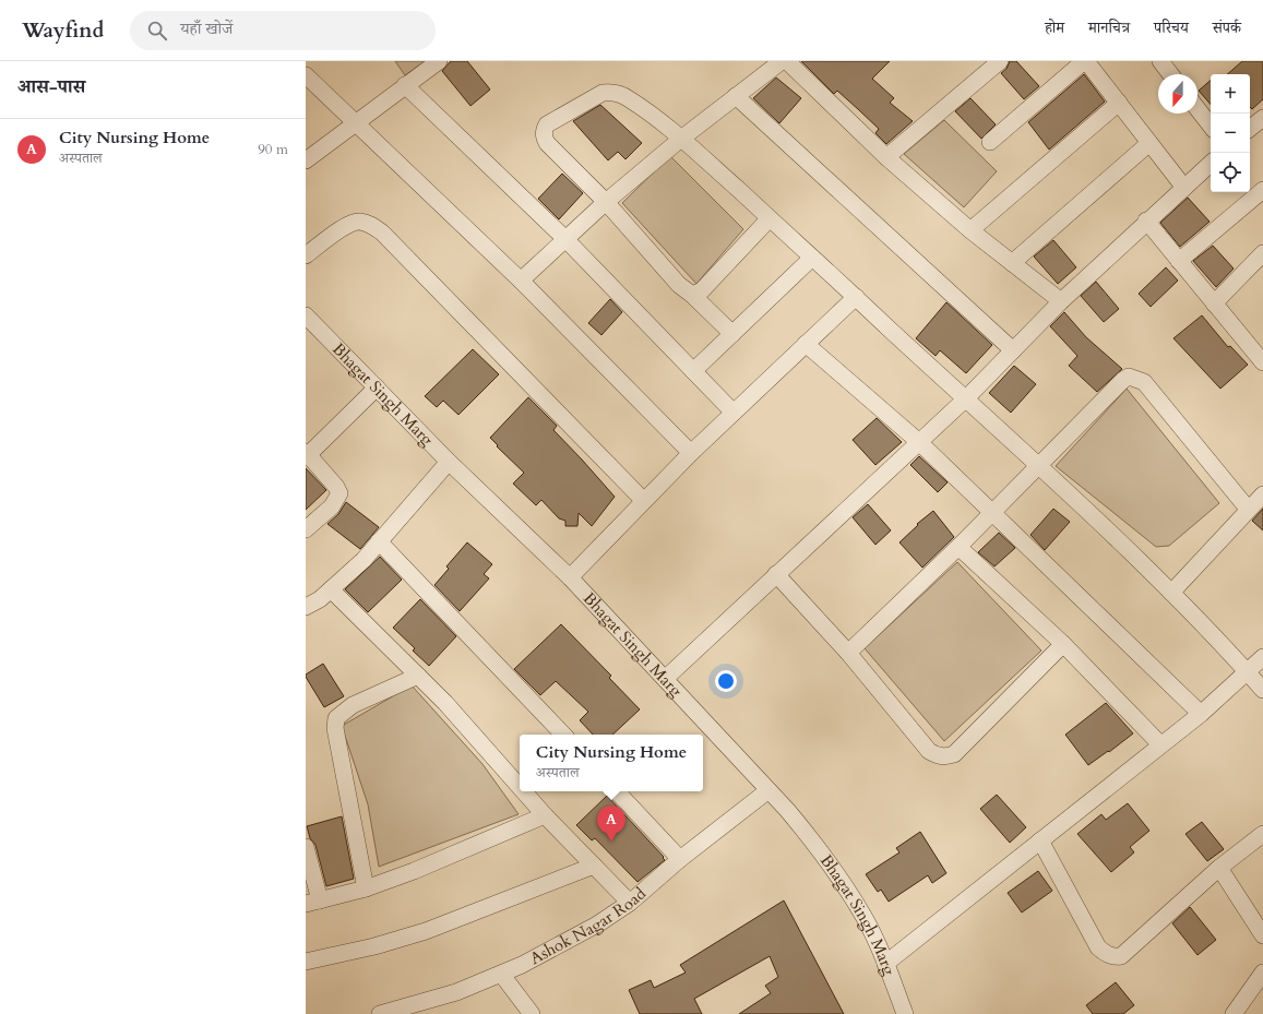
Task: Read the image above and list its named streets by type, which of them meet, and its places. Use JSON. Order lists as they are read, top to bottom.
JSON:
{
  "streets": {
    "street": ["Bhagat Singh Marg", "Ashok Nagar Road"]
  },
  "crossings": [
    ["Bhagat Singh Marg", "Ashok Nagar Road"]
  ],
  "north": "bottom",
  "page": {
    "header": "Wayfind",
    "search": "यहाँ खोजें",
    "nav": [
      "होम",
      "मानचित्र",
      "परिचय",
      "संपर्क"
    ],
    "heading": "आस-पास",
    "map_buttons": ["+", "−"],
    "list": [
      {
        "mark": "A",
        "name": "City Nursing Home",
        "note": "अस्पताल",
        "value": "90 m"
      }
    ],
    "popup": ["City Nursing Home", "अस्पताल"],
    "pins": "A"
  }
}
